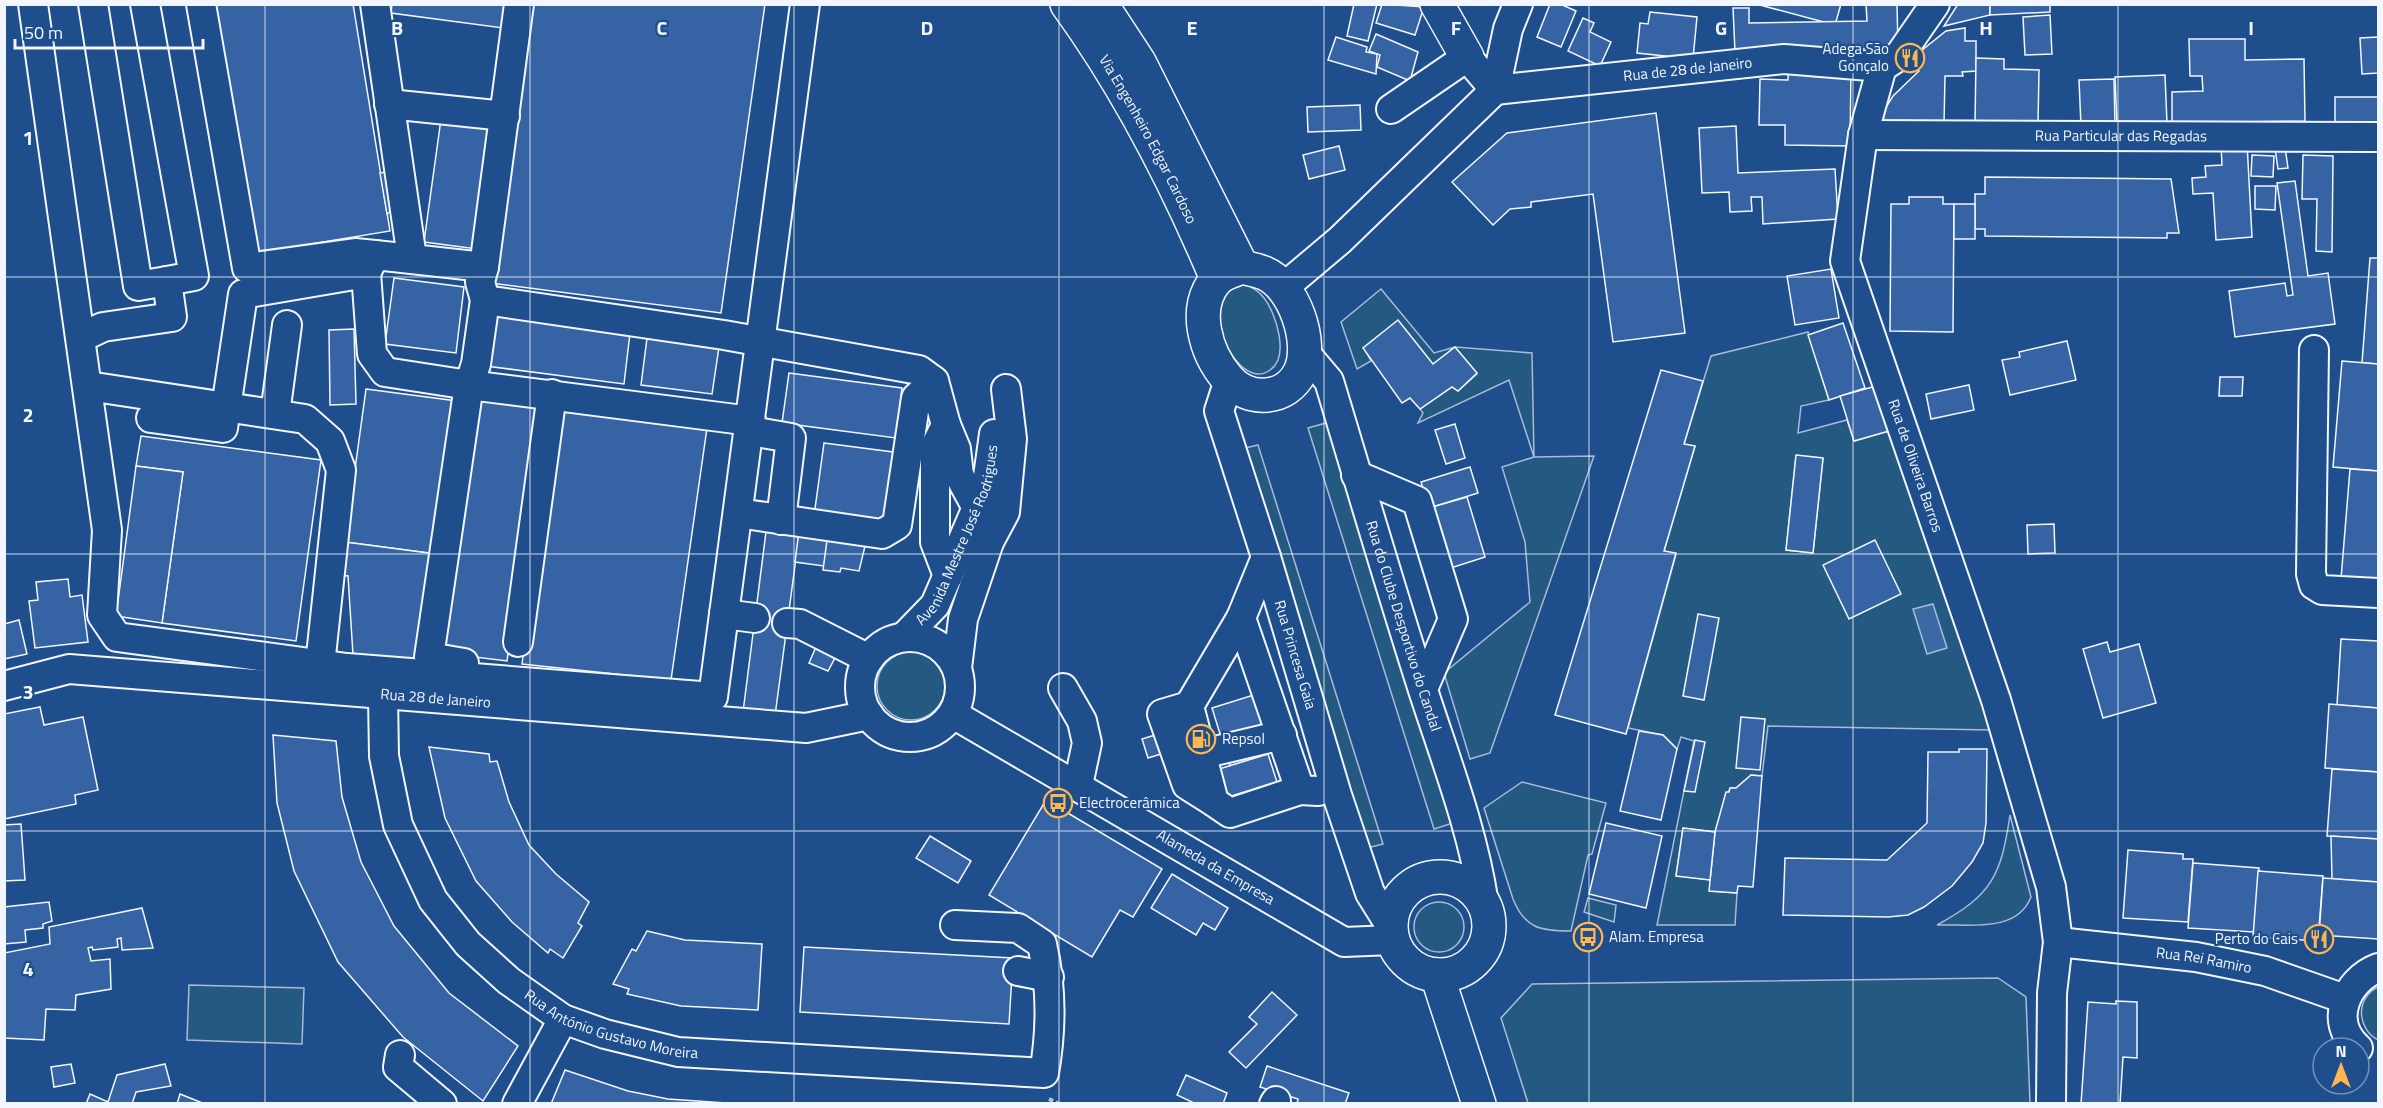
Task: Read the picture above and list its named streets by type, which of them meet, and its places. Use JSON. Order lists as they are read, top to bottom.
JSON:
{
  "streets": {
    "main road": ["Via Engenheiro Edgar Cardoso"],
    "street": [
      "Rua de 28 de Janeiro",
      "Rua Particular das Regadas",
      "Rua de Oliveira Barros",
      "Avenida Mestre José Rodrigues",
      "Rua do Clube Desportivo do Candal",
      "Rua Princesa Gaia",
      "Rua 28 de Janeiro",
      "Alameda da Empresa",
      "Rua Rei Ramiro",
      "Rua António Gustavo Moreira"
    ]
  },
  "crossings": [
    ["Rua de 28 de Janeiro", "Rua de Oliveira Barros"],
    ["Rua Particular das Regadas", "Rua de Oliveira Barros"],
    ["Via Engenheiro Edgar Cardoso", "Rua do Clube Desportivo do Candal"],
    ["Via Engenheiro Edgar Cardoso", "Rua Princesa Gaia"],
    ["Rua de Oliveira Barros", "Rua Rei Ramiro"],
    ["Avenida Mestre José Rodrigues", "Rua 28 de Janeiro"],
    ["Avenida Mestre José Rodrigues", "Alameda da Empresa"],
    ["Rua do Clube Desportivo do Candal", "Rua Princesa Gaia"],
    ["Rua do Clube Desportivo do Candal", "Alameda da Empresa"],
    ["Rua Princesa Gaia", "Alameda da Empresa"],
    ["Rua 28 de Janeiro", "Alameda da Empresa"],
    ["Rua 28 de Janeiro", "Rua António Gustavo Moreira"]
  ],
  "places": {
    "restaurant": ["Adega São Gonçalo", "Perto do Cais"],
    "fuel station": ["Repsol"],
    "bus stop": ["Electrocerâmica", "Alam. Empresa"]
  },
  "scale_bar": "50 m",
  "north": "top",
  "grid": {
    "columns": [
      "B",
      "C",
      "D",
      "E",
      "F",
      "G",
      "H",
      "I"
    ],
    "rows": [
      "1",
      "2",
      "3",
      "4"
    ]
  }
}
